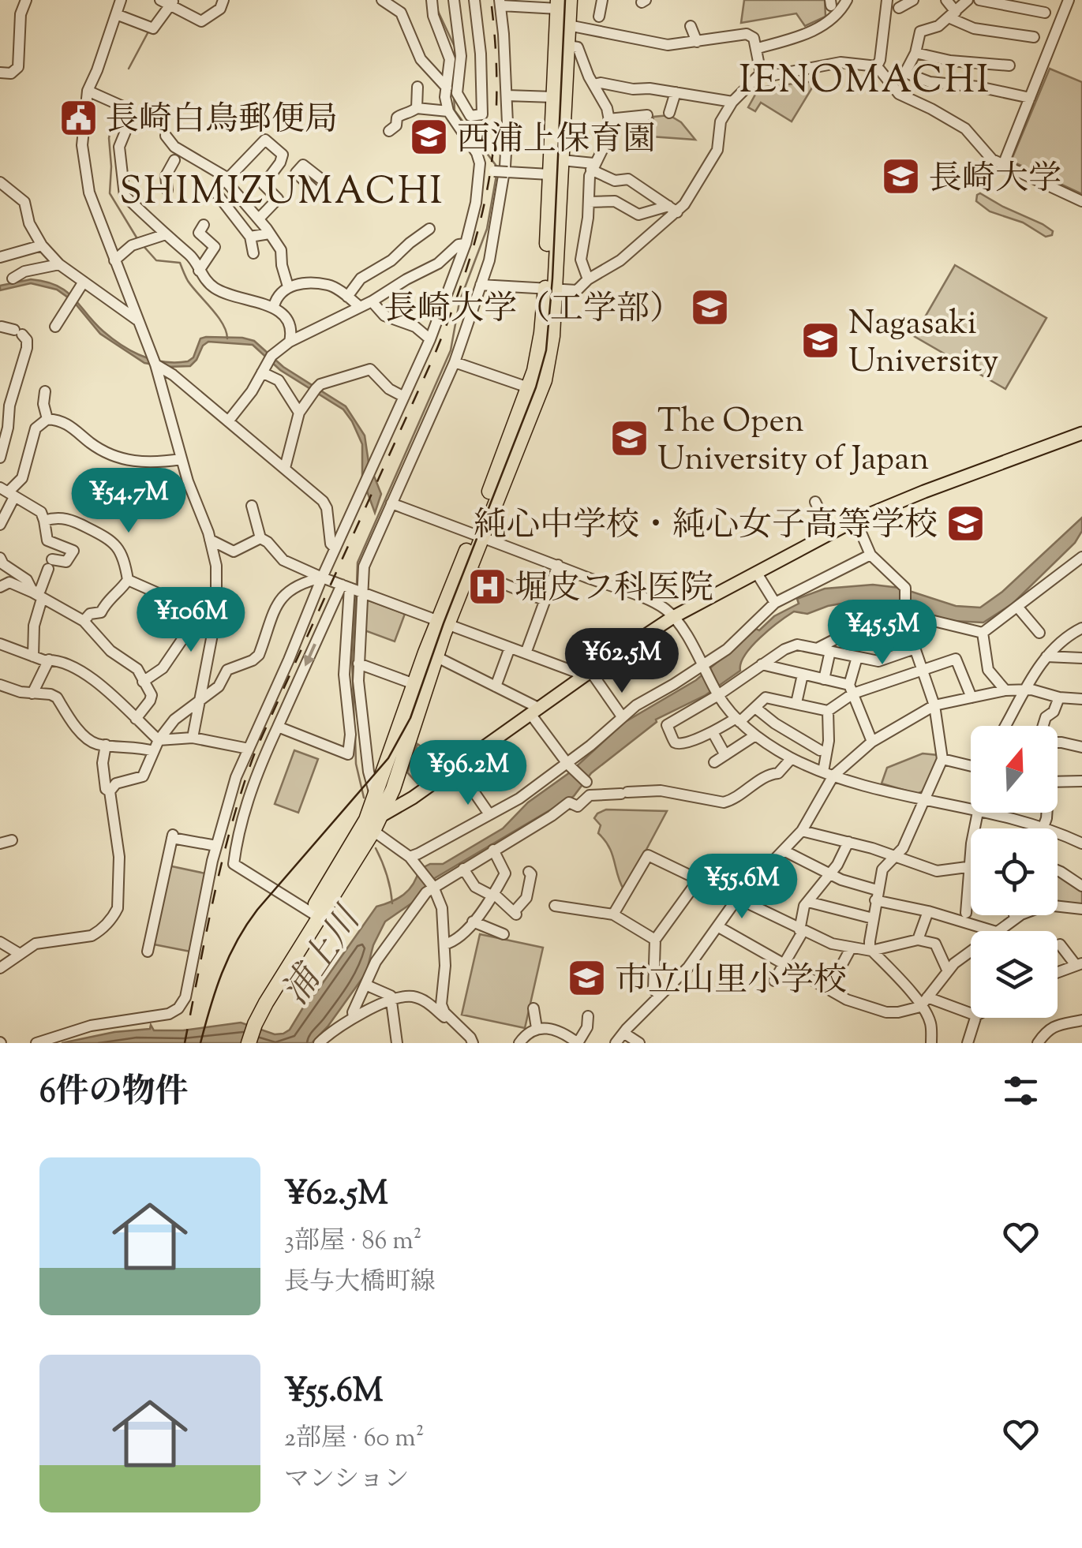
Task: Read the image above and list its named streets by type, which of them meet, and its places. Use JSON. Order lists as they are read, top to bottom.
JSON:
{
  "districts": ["IENOMACHI", "SHIMIZUMACHI"],
  "water": ["浦上川"],
  "places": {
    "public building": ["長崎白鳥郵便局"],
    "school or university": [
      "西浦上保育園",
      "長崎大学",
      "長崎大学（工学部）",
      "Nagasaki University",
      "The Open University of Japan",
      "純心中学校・純心女子高等学校",
      "市立山里小学校"
    ],
    "hospital": ["堀皮フ科医院"]
  },
  "north": "top",
  "page": {
    "price": [
      "¥54.7M",
      "¥106M",
      "¥45.5M",
      "¥62.5M",
      "¥96.2M",
      "¥55.6M"
    ],
    "heading": "6件の物件",
    "list": [
      {
        "name": "¥62.5M",
        "note": "3部屋 · 86 m² · 長与大橋町線"
      },
      {
        "name": "¥55.6M",
        "note": "2部屋 · 60 m² · マンション"
      }
    ]
  }
}
